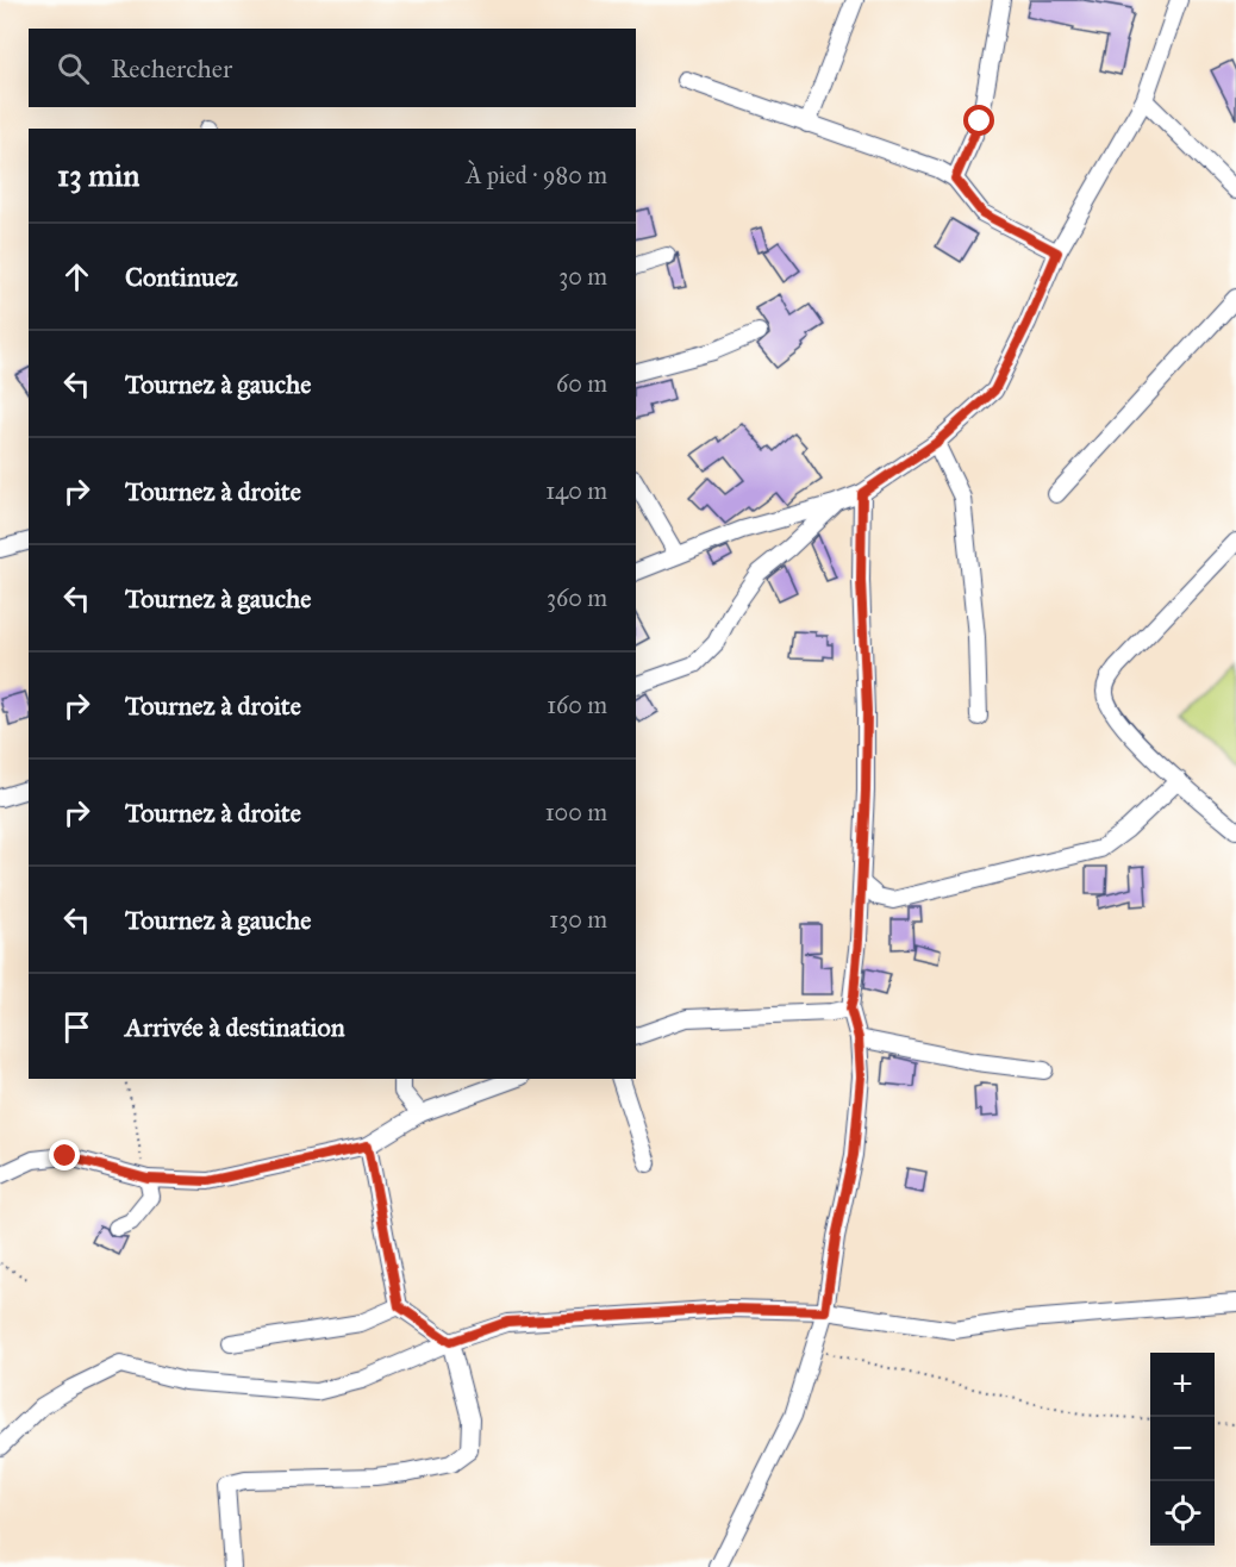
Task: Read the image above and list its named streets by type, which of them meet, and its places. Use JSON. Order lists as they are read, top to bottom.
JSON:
{
  "page": {
    "search": "Rechercher",
    "heading": ["13 min", "À pied · 980 m"],
    "list": [
      ["Continuez", "30 m"],
      ["Tournez à gauche", "60 m"],
      ["Tournez à droite", "140 m"],
      ["Tournez à gauche", "360 m"],
      ["Tournez à droite", "160 m"],
      ["Tournez à droite", "100 m"],
      ["Tournez à gauche", "130 m"],
      "Arrivée à destination"
    ],
    "map_buttons": ["+", "−"]
  }
}
